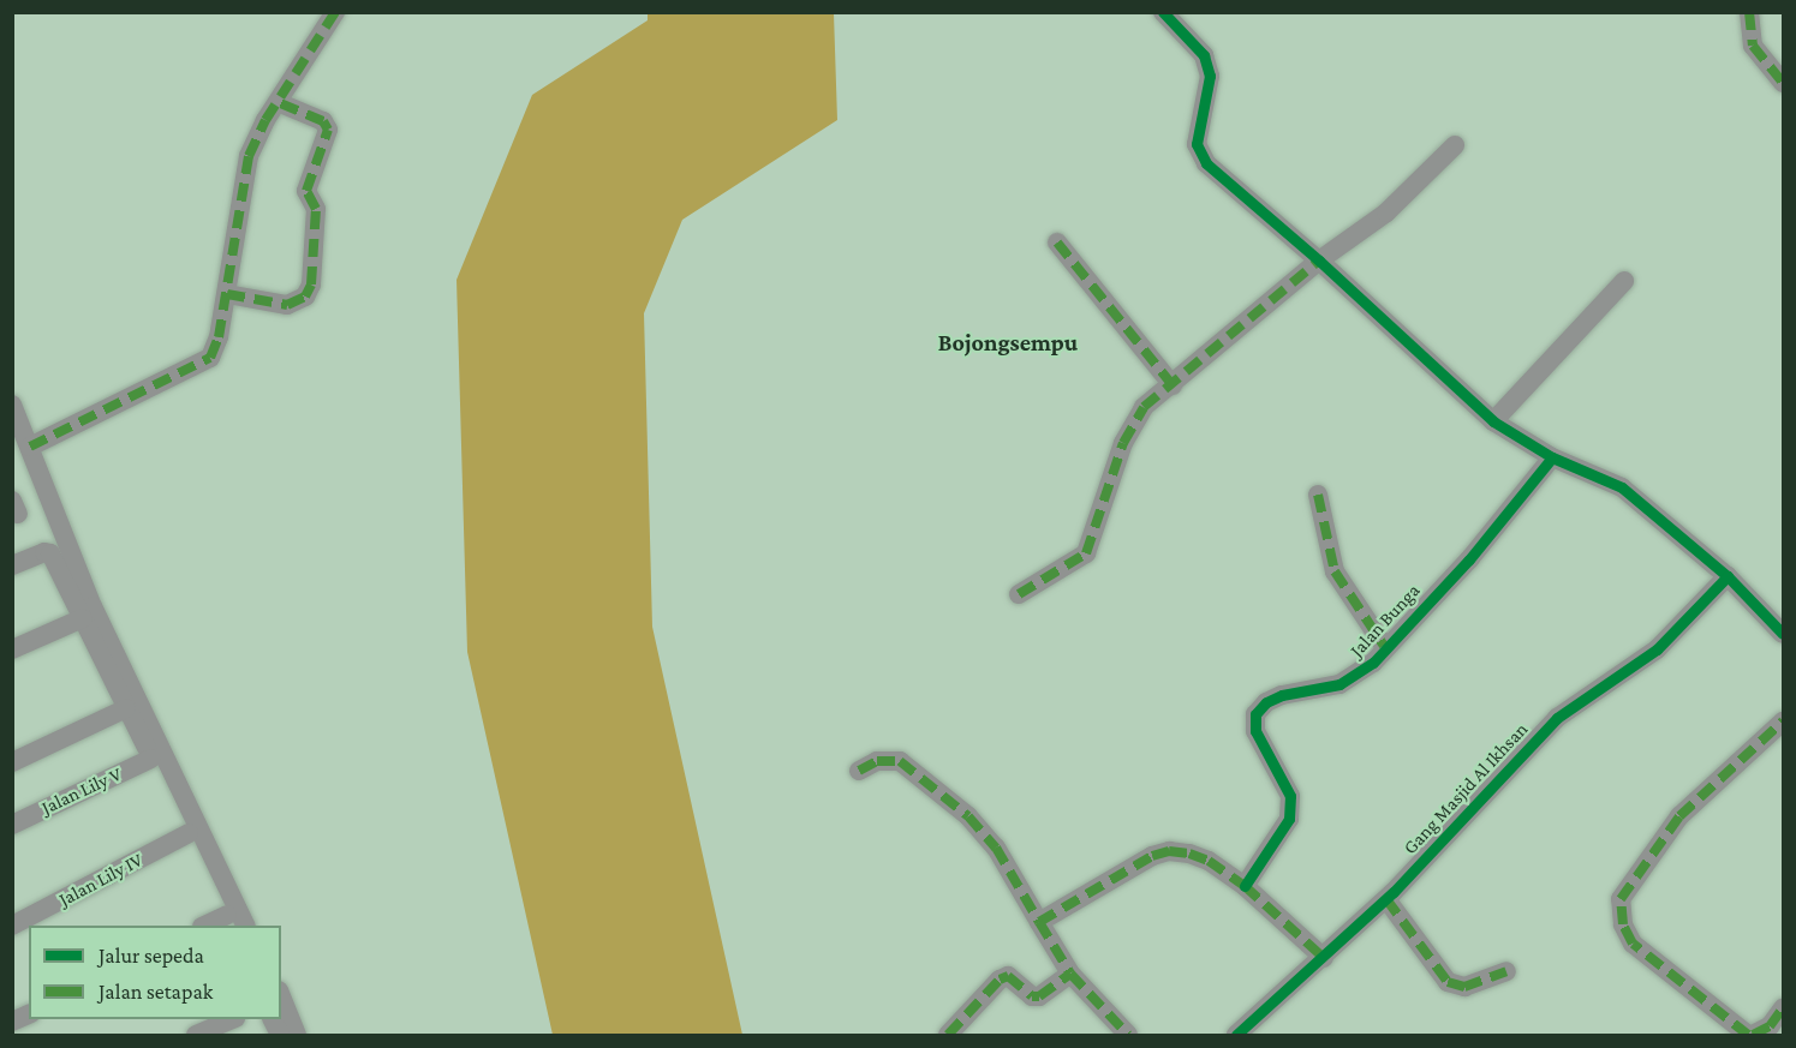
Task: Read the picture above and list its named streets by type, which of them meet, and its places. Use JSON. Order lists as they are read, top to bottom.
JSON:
{
  "streets": {
    "street": [
      "Jalan Bunga",
      "Gang Masjid Al Ikhsan",
      "Jalan Lily V",
      "Jalan Lily IV"
    ]
  },
  "districts": ["Bojongsempu"],
  "legend": ["Jalur sepeda", "Jalan setapak"]
}
